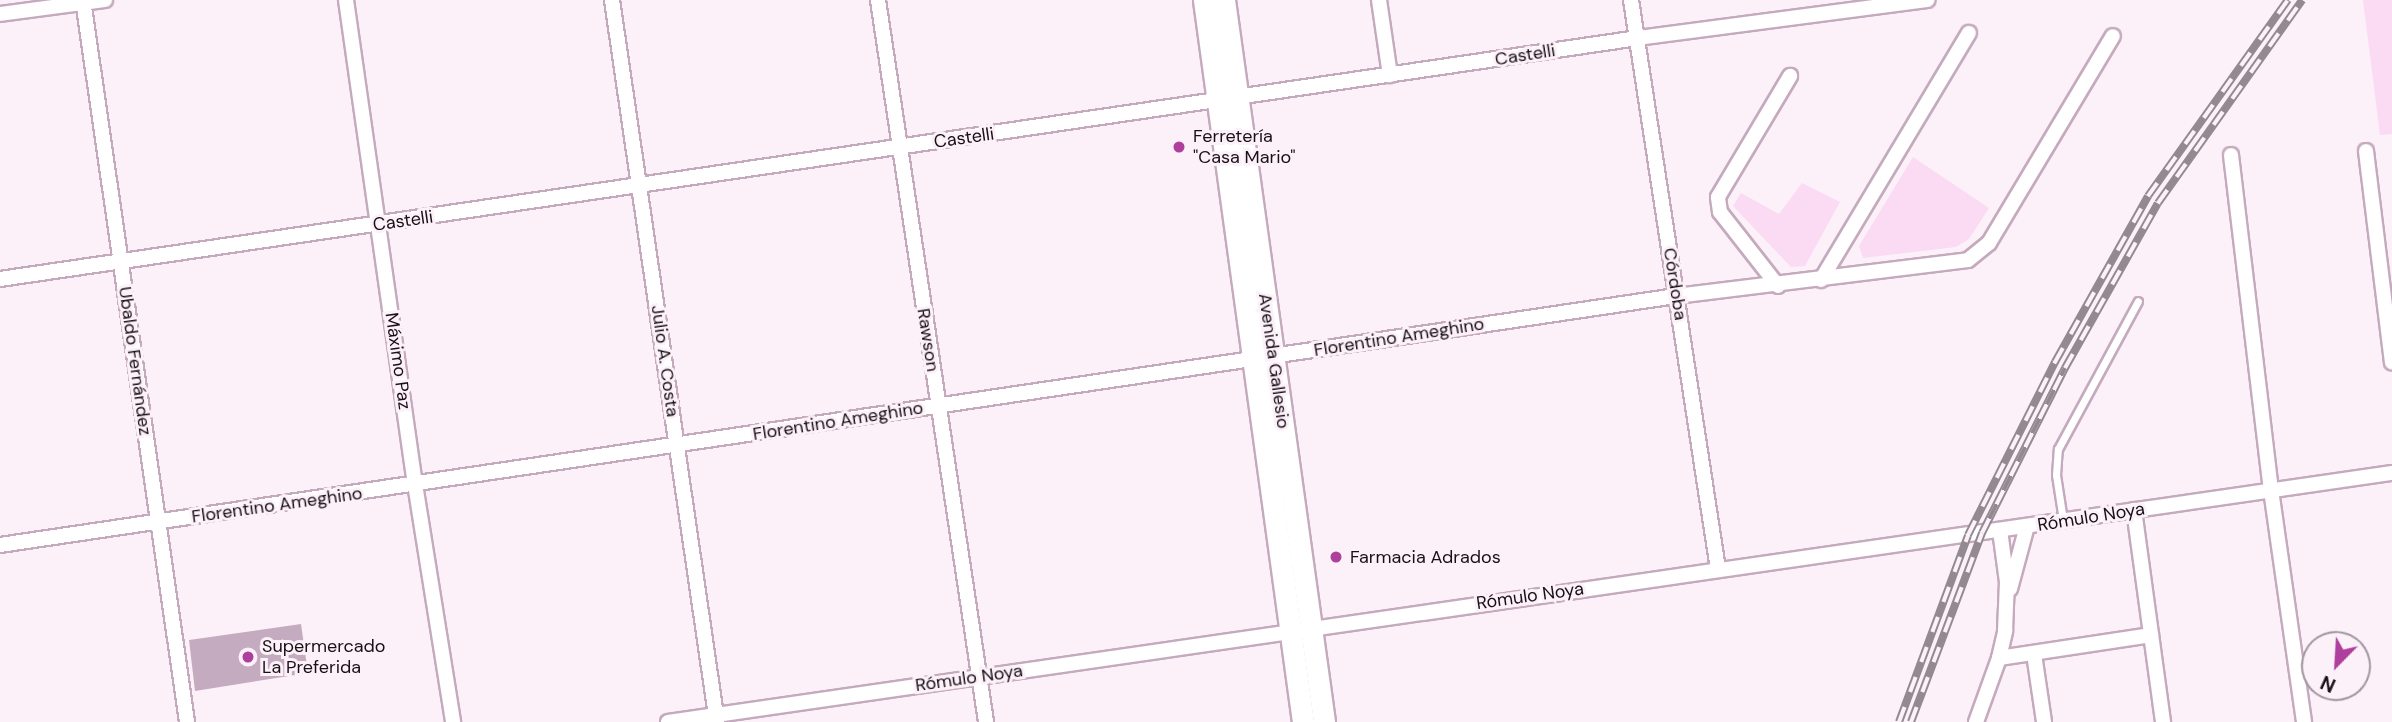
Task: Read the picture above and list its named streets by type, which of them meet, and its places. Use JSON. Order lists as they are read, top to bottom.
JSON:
{
  "streets": {
    "main road": ["Avenida Gallesio"],
    "street": [
      "Castelli",
      "Córdoba",
      "Florentino Ameghino",
      "Rawson",
      "Ubaldo Fernández",
      "Máximo Paz",
      "Julio A. Costa",
      "Rómulo Noya"
    ]
  },
  "crossings": [
    ["Castelli", "Córdoba"],
    ["Castelli", "Rawson"],
    ["Castelli", "Ubaldo Fernández"],
    ["Castelli", "Máximo Paz"],
    ["Castelli", "Julio A. Costa"],
    ["Castelli", "Avenida Gallesio"],
    ["Córdoba", "Florentino Ameghino"],
    ["Córdoba", "Rómulo Noya"],
    ["Florentino Ameghino", "Rawson"],
    ["Florentino Ameghino", "Ubaldo Fernández"],
    ["Florentino Ameghino", "Máximo Paz"],
    ["Florentino Ameghino", "Julio A. Costa"],
    ["Florentino Ameghino", "Avenida Gallesio"],
    ["Rawson", "Rómulo Noya"],
    ["Julio A. Costa", "Rómulo Noya"],
    ["Avenida Gallesio", "Rómulo Noya"]
  ],
  "places": ["Ferretería \"Casa Mario\"", "Farmacia Adrados", "Supermercado La Preferida"],
  "north": "bottom left"
}
